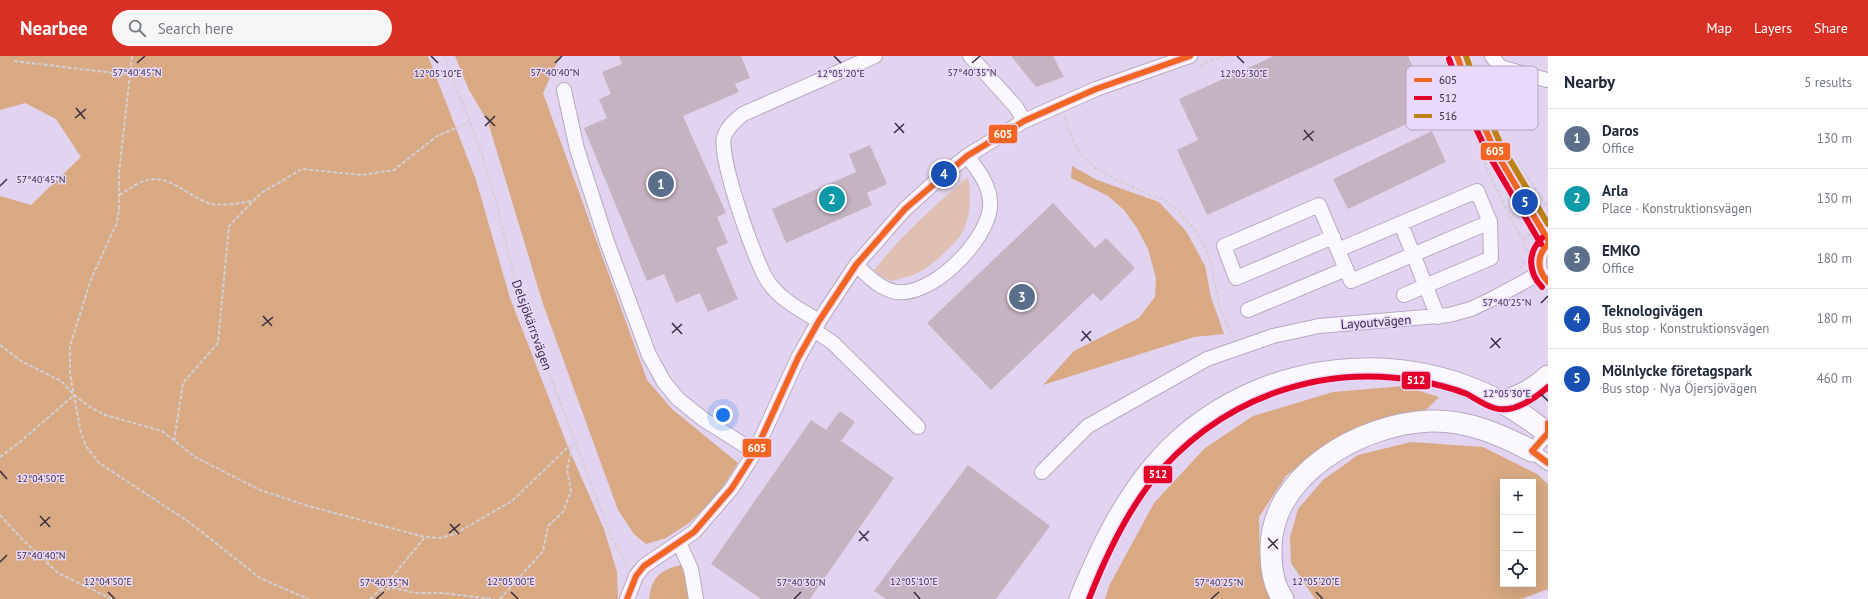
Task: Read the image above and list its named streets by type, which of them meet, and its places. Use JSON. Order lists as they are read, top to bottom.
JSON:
{
  "streets": {
    "street": ["Layoutvägen"],
    "path": ["Delsjökärrsvägen"]
  },
  "lines": ["transit line 605", "transit line 516", "transit line 512"],
  "legend": ["605", "512", "516"],
  "page": {
    "header": "Nearbee",
    "search": "Search here",
    "nav": ["Map", "Layers", "Share"],
    "heading": ["Nearby", "5 results"],
    "list": [
      {
        "mark": "1",
        "name": "Daros",
        "note": "Office",
        "value": "130 m"
      },
      {
        "mark": "2",
        "name": "Arla",
        "note": "Place · Konstruktionsvägen",
        "value": "130 m"
      },
      {
        "mark": "3",
        "name": "EMKO",
        "note": "Office",
        "value": "180 m"
      },
      {
        "mark": "4",
        "name": "Teknologivägen",
        "note": "Bus stop · Konstruktionsvägen",
        "value": "180 m"
      },
      {
        "mark": "5",
        "name": "Mölnlycke företagspark",
        "note": "Bus stop · Nya Öjersjövägen",
        "value": "460 m"
      }
    ],
    "pins": [
      "4",
      "1",
      "2",
      "5",
      "3"
    ],
    "map_buttons": ["+", "−"]
  },
  "coordinates": [
    "57°40'45\"N",
    "57°40'40\"N",
    "57°40'35\"N",
    "12°05'10\"E",
    "12°05'20\"E",
    "12°05'30\"E",
    "57°40'25\"N",
    "12°04'50\"E",
    "12°05'00\"E",
    "57°40'30\"N"
  ]
}
